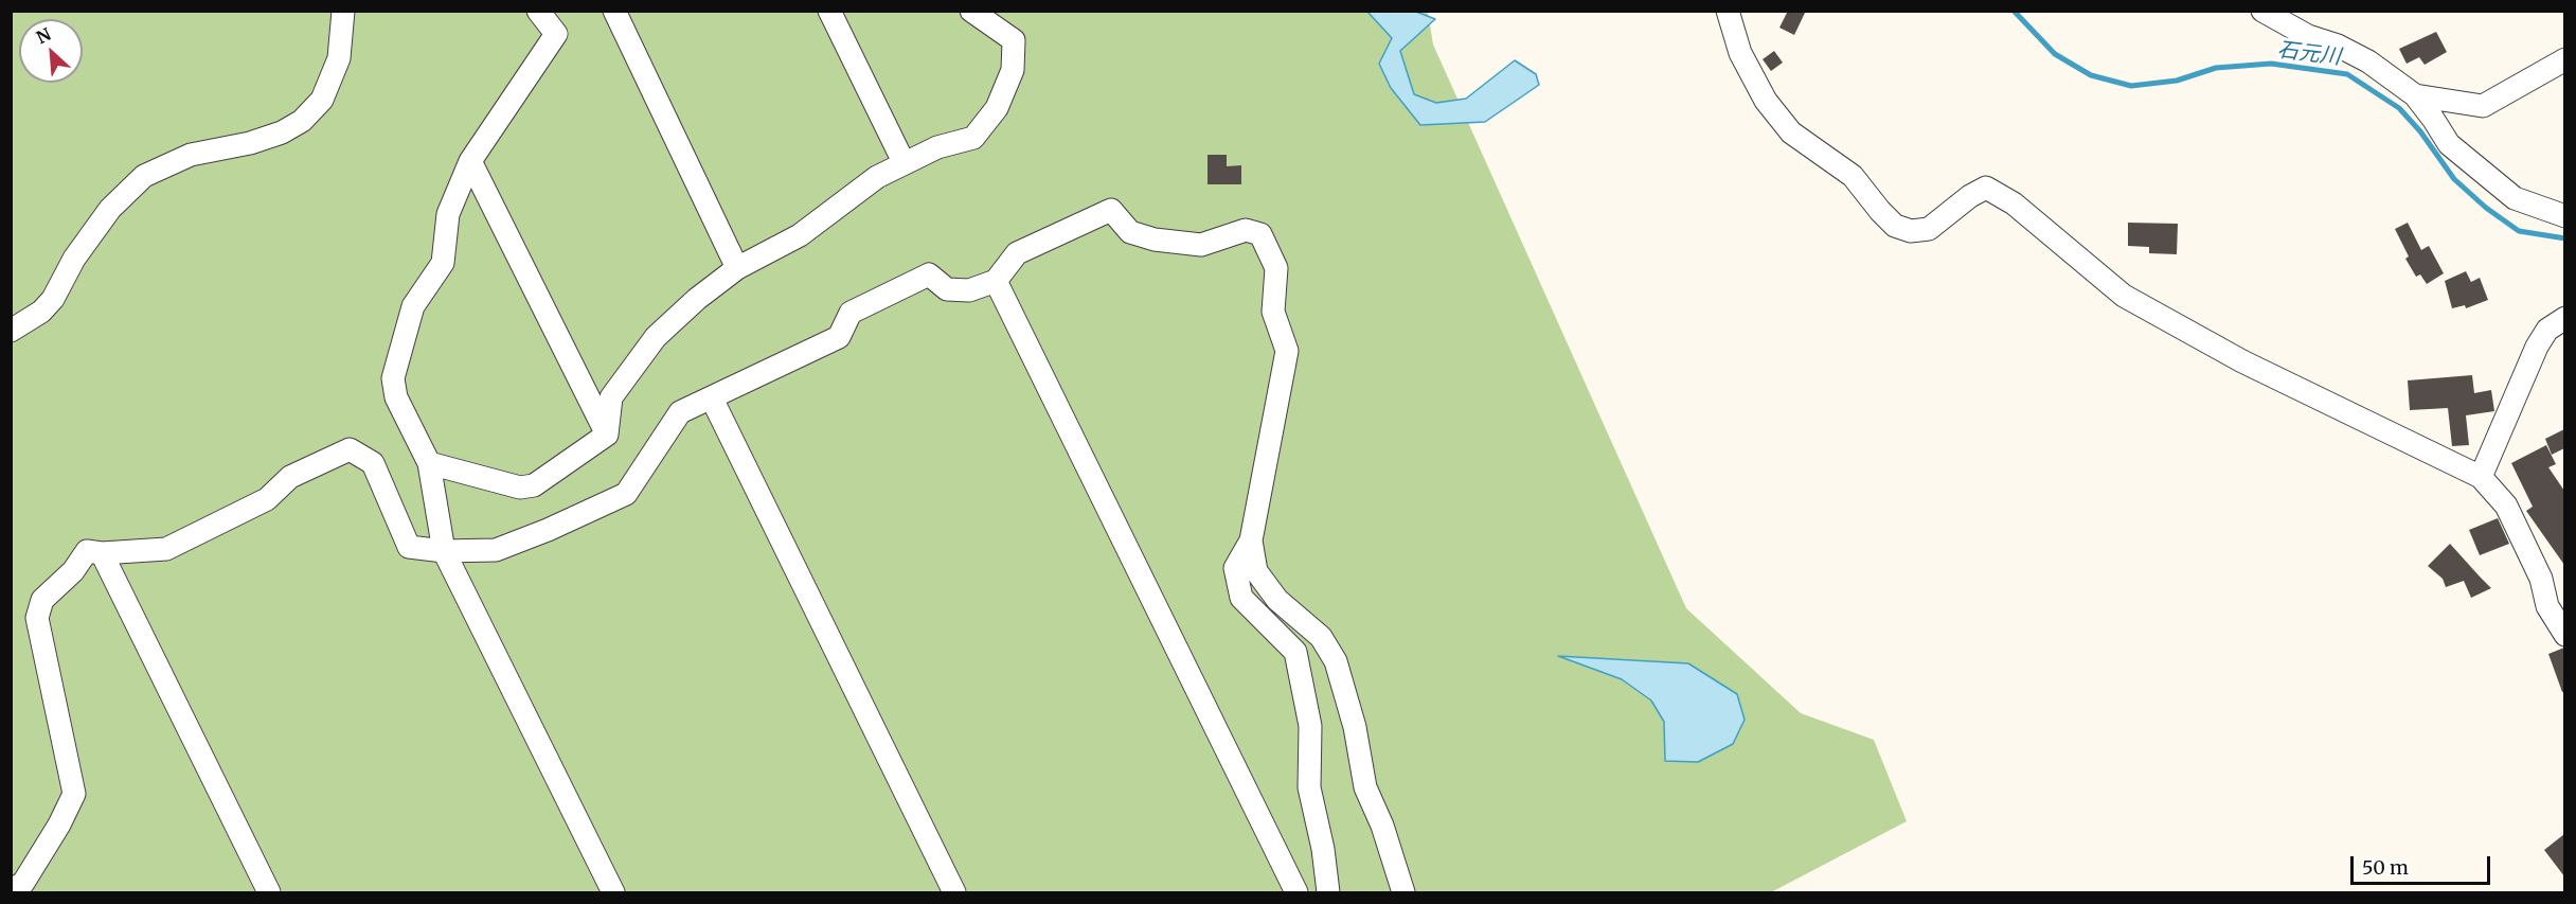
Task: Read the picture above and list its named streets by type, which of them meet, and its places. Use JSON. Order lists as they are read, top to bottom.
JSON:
{
  "water": ["石元川"],
  "scale_bar": "50 m",
  "north": "top left"
}
